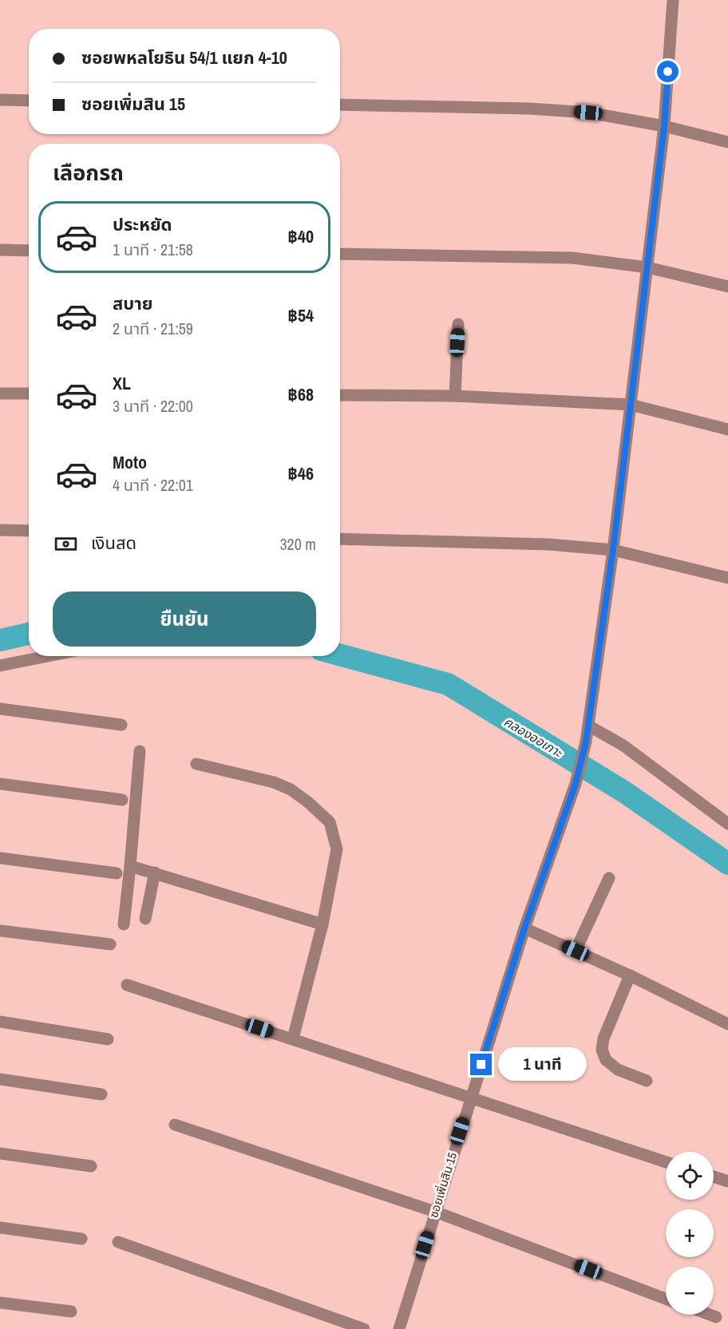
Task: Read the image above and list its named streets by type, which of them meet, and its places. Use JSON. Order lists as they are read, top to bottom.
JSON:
{
  "streets": {
    "street": ["ซอยเพิ่มสิน 15"]
  },
  "water": ["คลองออเกาะ"],
  "page": {
    "banner": ["ซอยพหลโยธิน 54/1 แยก 4-10", "ซอยเพิ่มสิน 15"],
    "heading": "เลือกรถ",
    "list": [
      {
        "name": "ประหยัด",
        "note": "1 นาที · 21:58",
        "value": "฿40"
      },
      {
        "name": "สบาย",
        "note": "2 นาที · 21:59",
        "value": "฿54"
      },
      {
        "name": "XL",
        "note": "3 นาที · 22:00",
        "value": "฿68"
      },
      {
        "name": "Moto",
        "note": "4 นาที · 22:01",
        "value": "฿46"
      }
    ],
    "pay": ["เงินสด", "320 m"],
    "buttons": "ยืนยัน",
    "bubble": "1 นาที",
    "map_buttons": ["+", "−"]
  }
}
